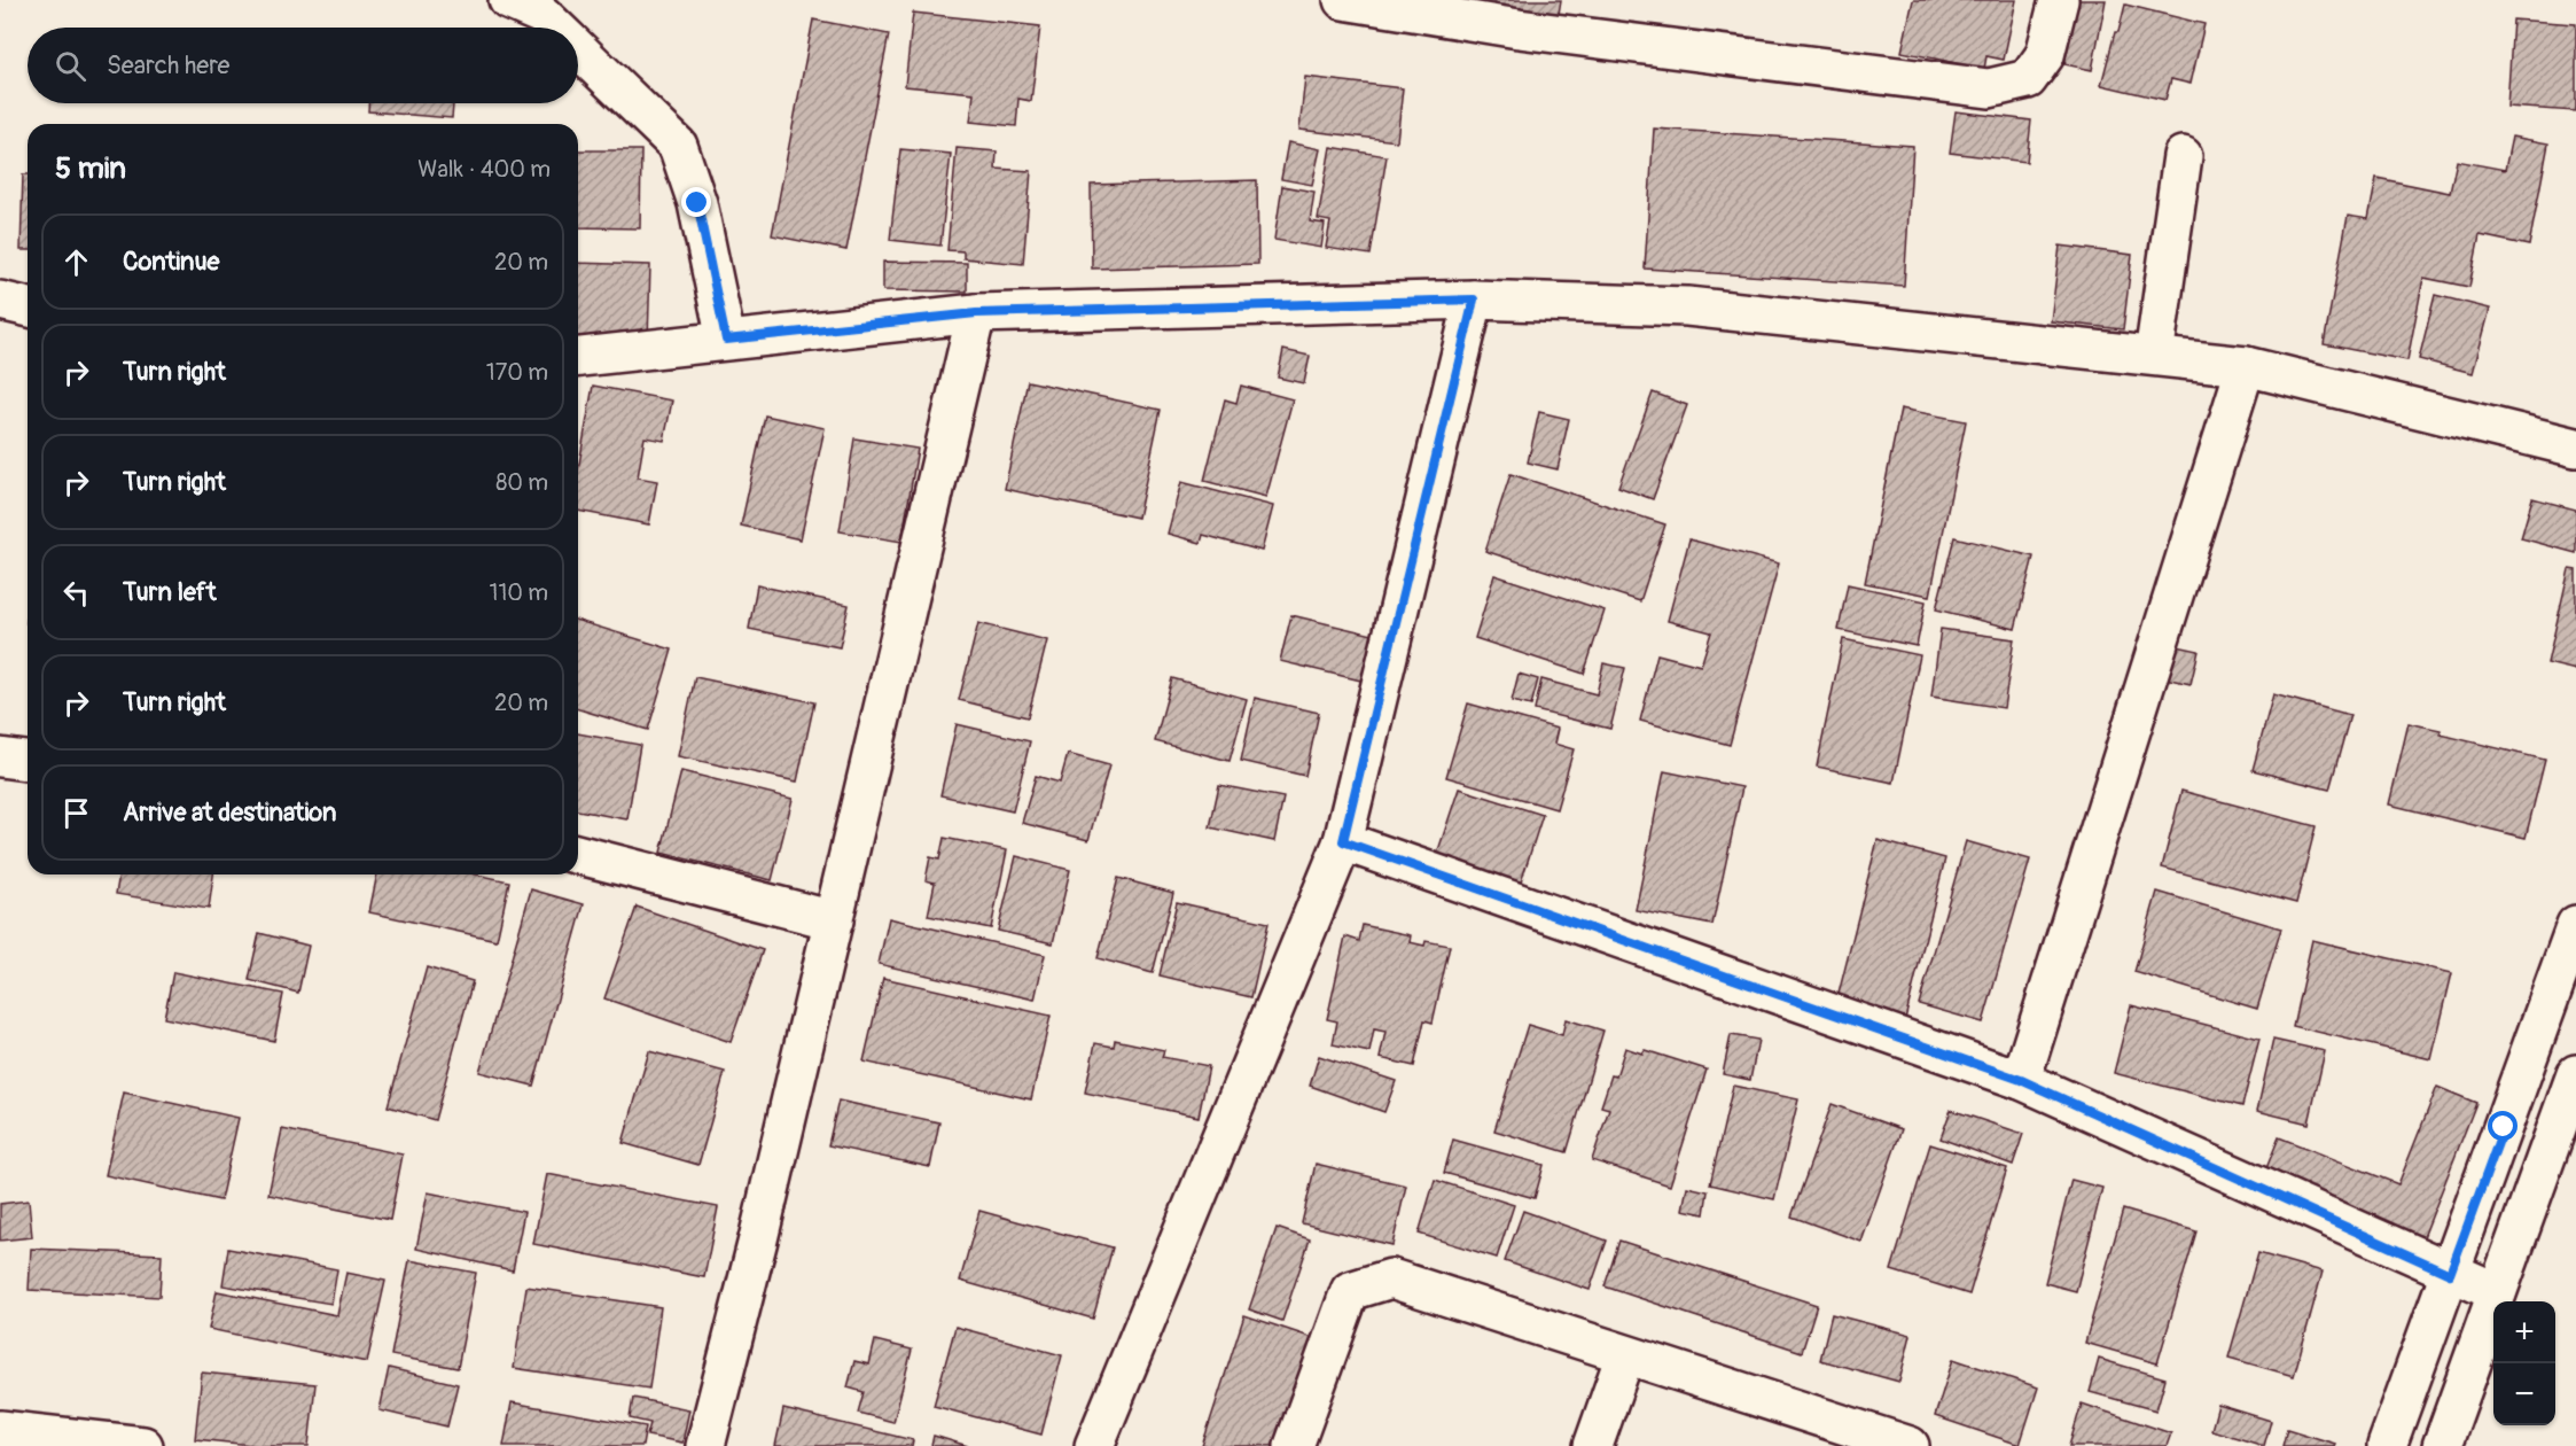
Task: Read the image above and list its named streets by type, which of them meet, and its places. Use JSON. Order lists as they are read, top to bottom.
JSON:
{
  "page": {
    "search": "Search here",
    "heading": ["5 min", "Walk · 400 m"],
    "list": [
      ["Continue", "20 m"],
      ["Turn right", "170 m"],
      ["Turn right", "80 m"],
      ["Turn left", "110 m"],
      ["Turn right", "20 m"],
      "Arrive at destination"
    ],
    "map_buttons": ["+", "−"]
  }
}
